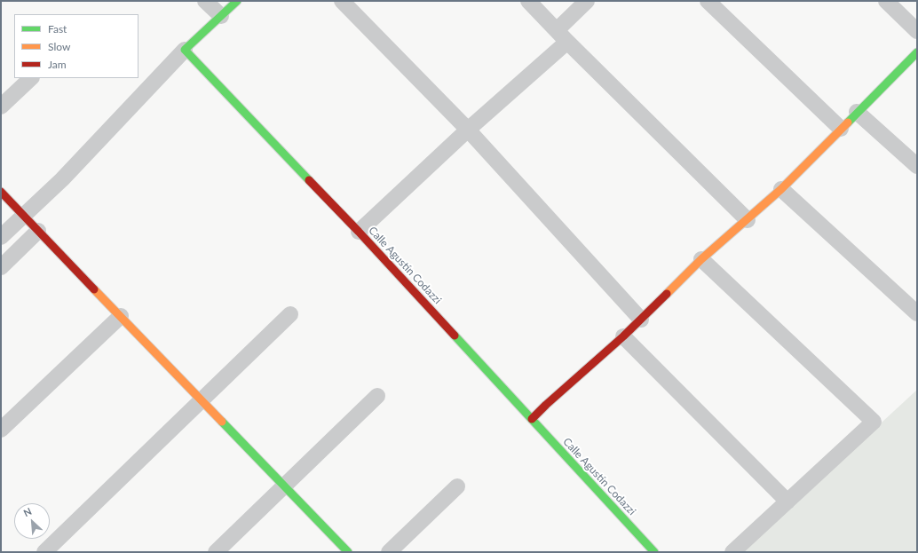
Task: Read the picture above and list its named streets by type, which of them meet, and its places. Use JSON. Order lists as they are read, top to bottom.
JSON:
{
  "streets": {
    "street": ["Calle Agustín Codazzi"]
  },
  "legend": ["Fast", "Slow", "Jam"],
  "north": "top left"
}
